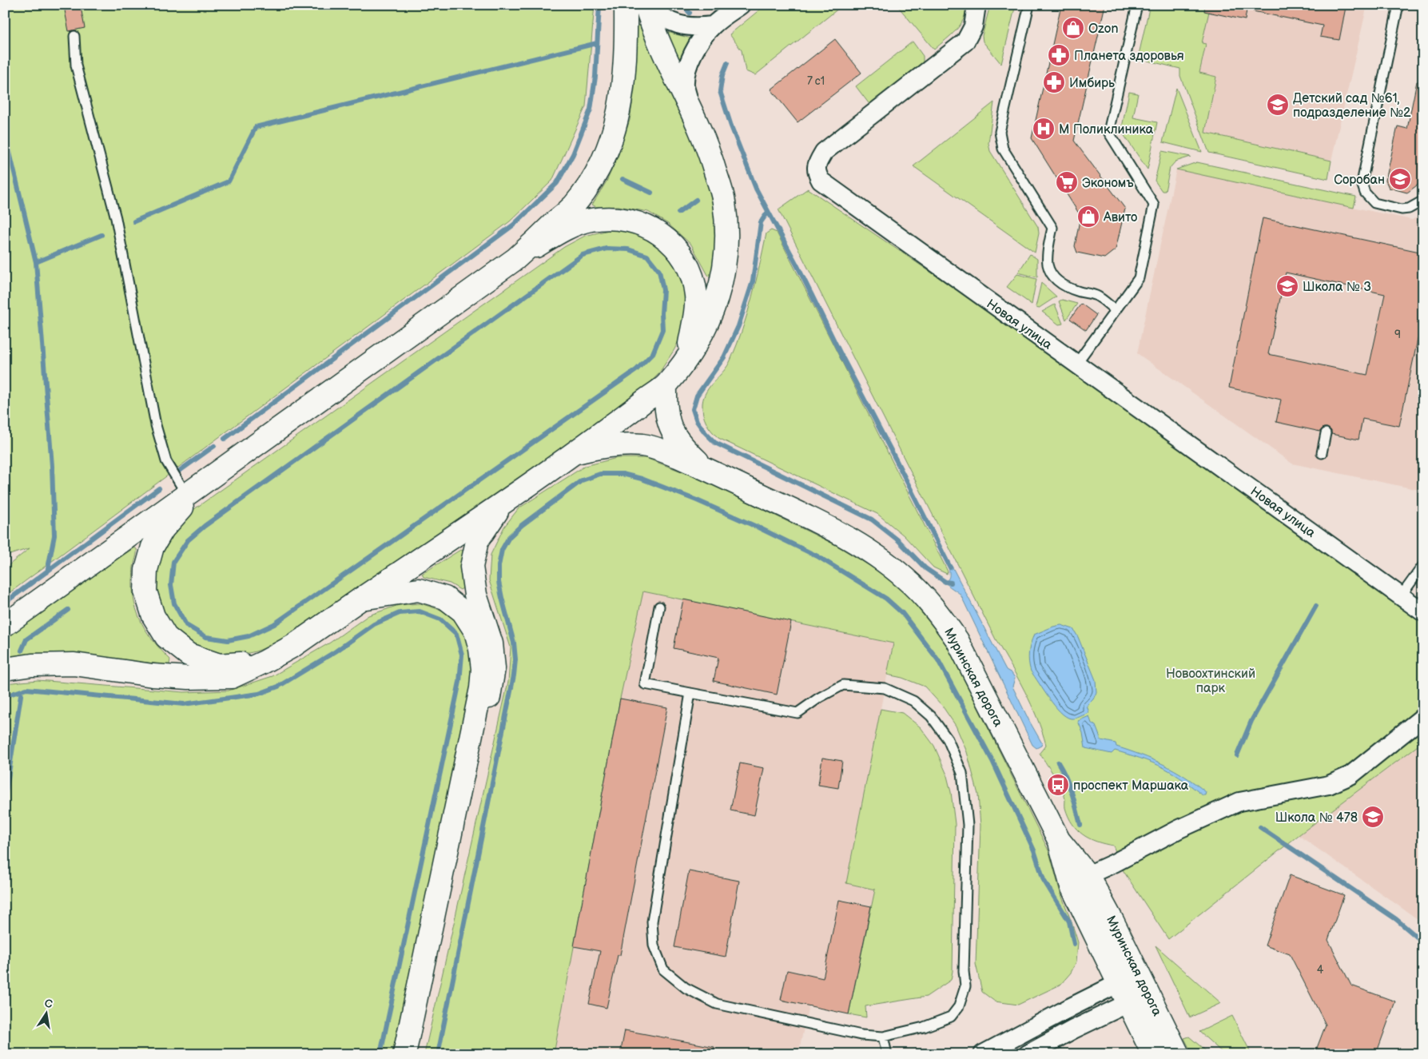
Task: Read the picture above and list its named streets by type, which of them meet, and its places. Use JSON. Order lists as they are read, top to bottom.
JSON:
{
  "streets": {
    "main road": ["Муринская дорога"],
    "street": ["Новая улица"]
  },
  "parks": ["Новоохтинский парк"],
  "places": {
    "shop": ["Ozon", "Авито"],
    "pharmacy": ["Планета здоровья", "Имбирь"],
    "school or university": [
      "Детский сад №61, подразделение №2",
      "Соробан",
      "Школа № 3",
      "Школа № 478"
    ],
    "hospital": ["М Поликлиника"],
    "supermarket": ["Экономъ"],
    "bus stop": ["проспект Маршака"]
  },
  "house_numbers": ["7 с1", "9", "4"],
  "north": "top"
}
